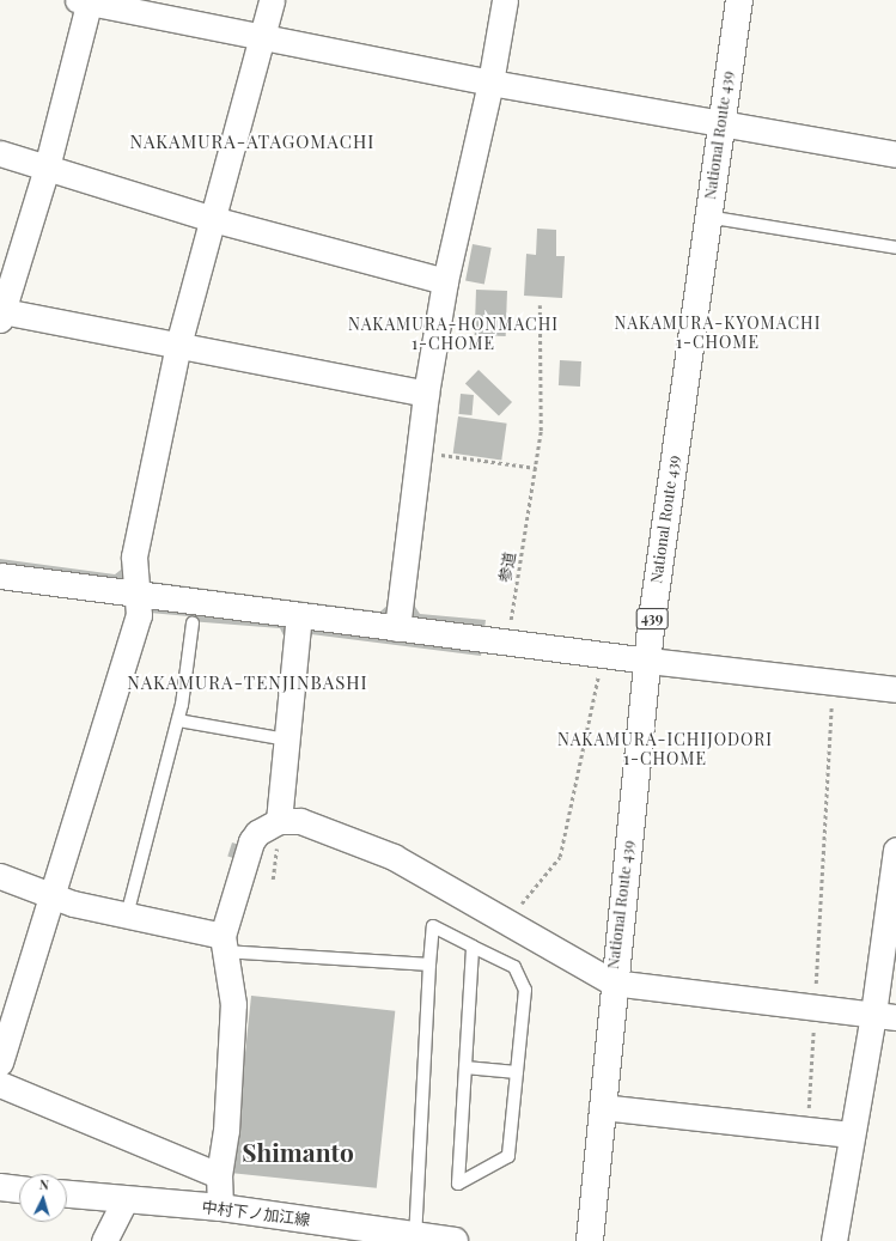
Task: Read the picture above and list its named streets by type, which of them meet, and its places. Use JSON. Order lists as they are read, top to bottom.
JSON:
{
  "streets": {
    "main road": ["National Route 439", "439", "中村下ノ加江線"],
    "path": ["参道"]
  },
  "districts": [
    "NAKAMURA-ATAGOMACHI",
    "NAKAMURA-KYOMACHI 1-CHOME",
    "NAKAMURA-HONMACHI 1-CHOME",
    "NAKAMURA-TENJINBASHI",
    "NAKAMURA-ICHIJODORI 1-CHOME",
    "Shimanto"
  ],
  "north": "top"
}
